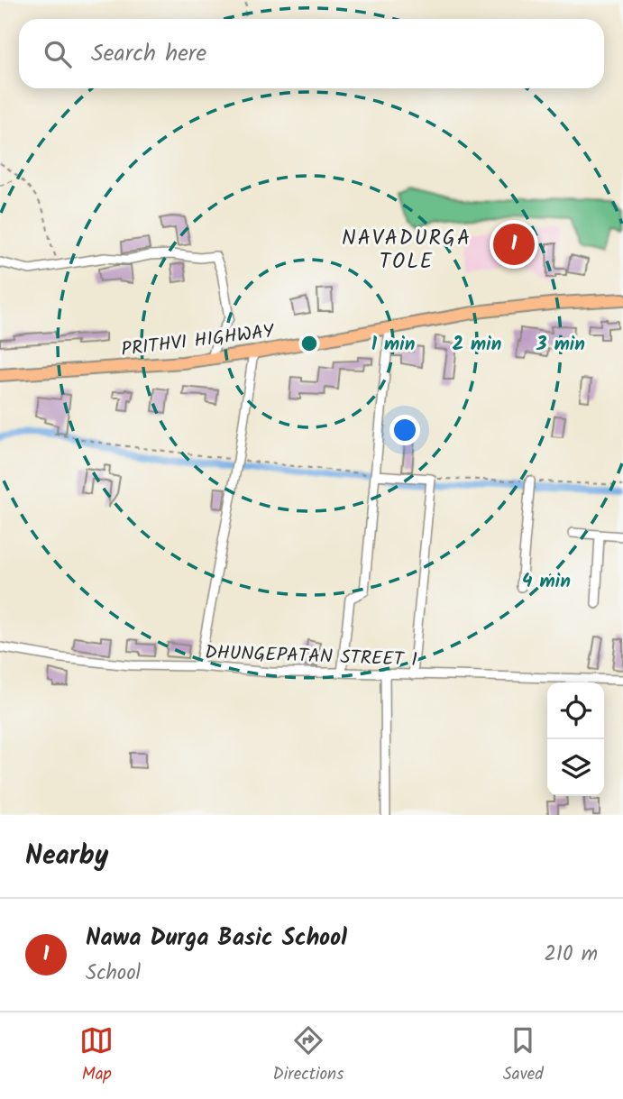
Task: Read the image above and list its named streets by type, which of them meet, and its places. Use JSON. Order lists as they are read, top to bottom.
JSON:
{
  "streets": {
    "highway": ["PRITHVI HIGHWAY"],
    "street": ["DHUNGEPATAN STREET 1"]
  },
  "districts": ["NAVADURGA TOLE"],
  "page": {
    "search": "Search here",
    "pins": "1",
    "heading": "Nearby",
    "list": [
      {
        "mark": "1",
        "name": "Nawa Durga Basic School",
        "note": "School",
        "value": "210 m"
      }
    ],
    "nav": ["Map", "Directions", "Saved"]
  },
  "rings": [
    "1 min",
    "2 min",
    "3 min",
    "4 min"
  ]
}
